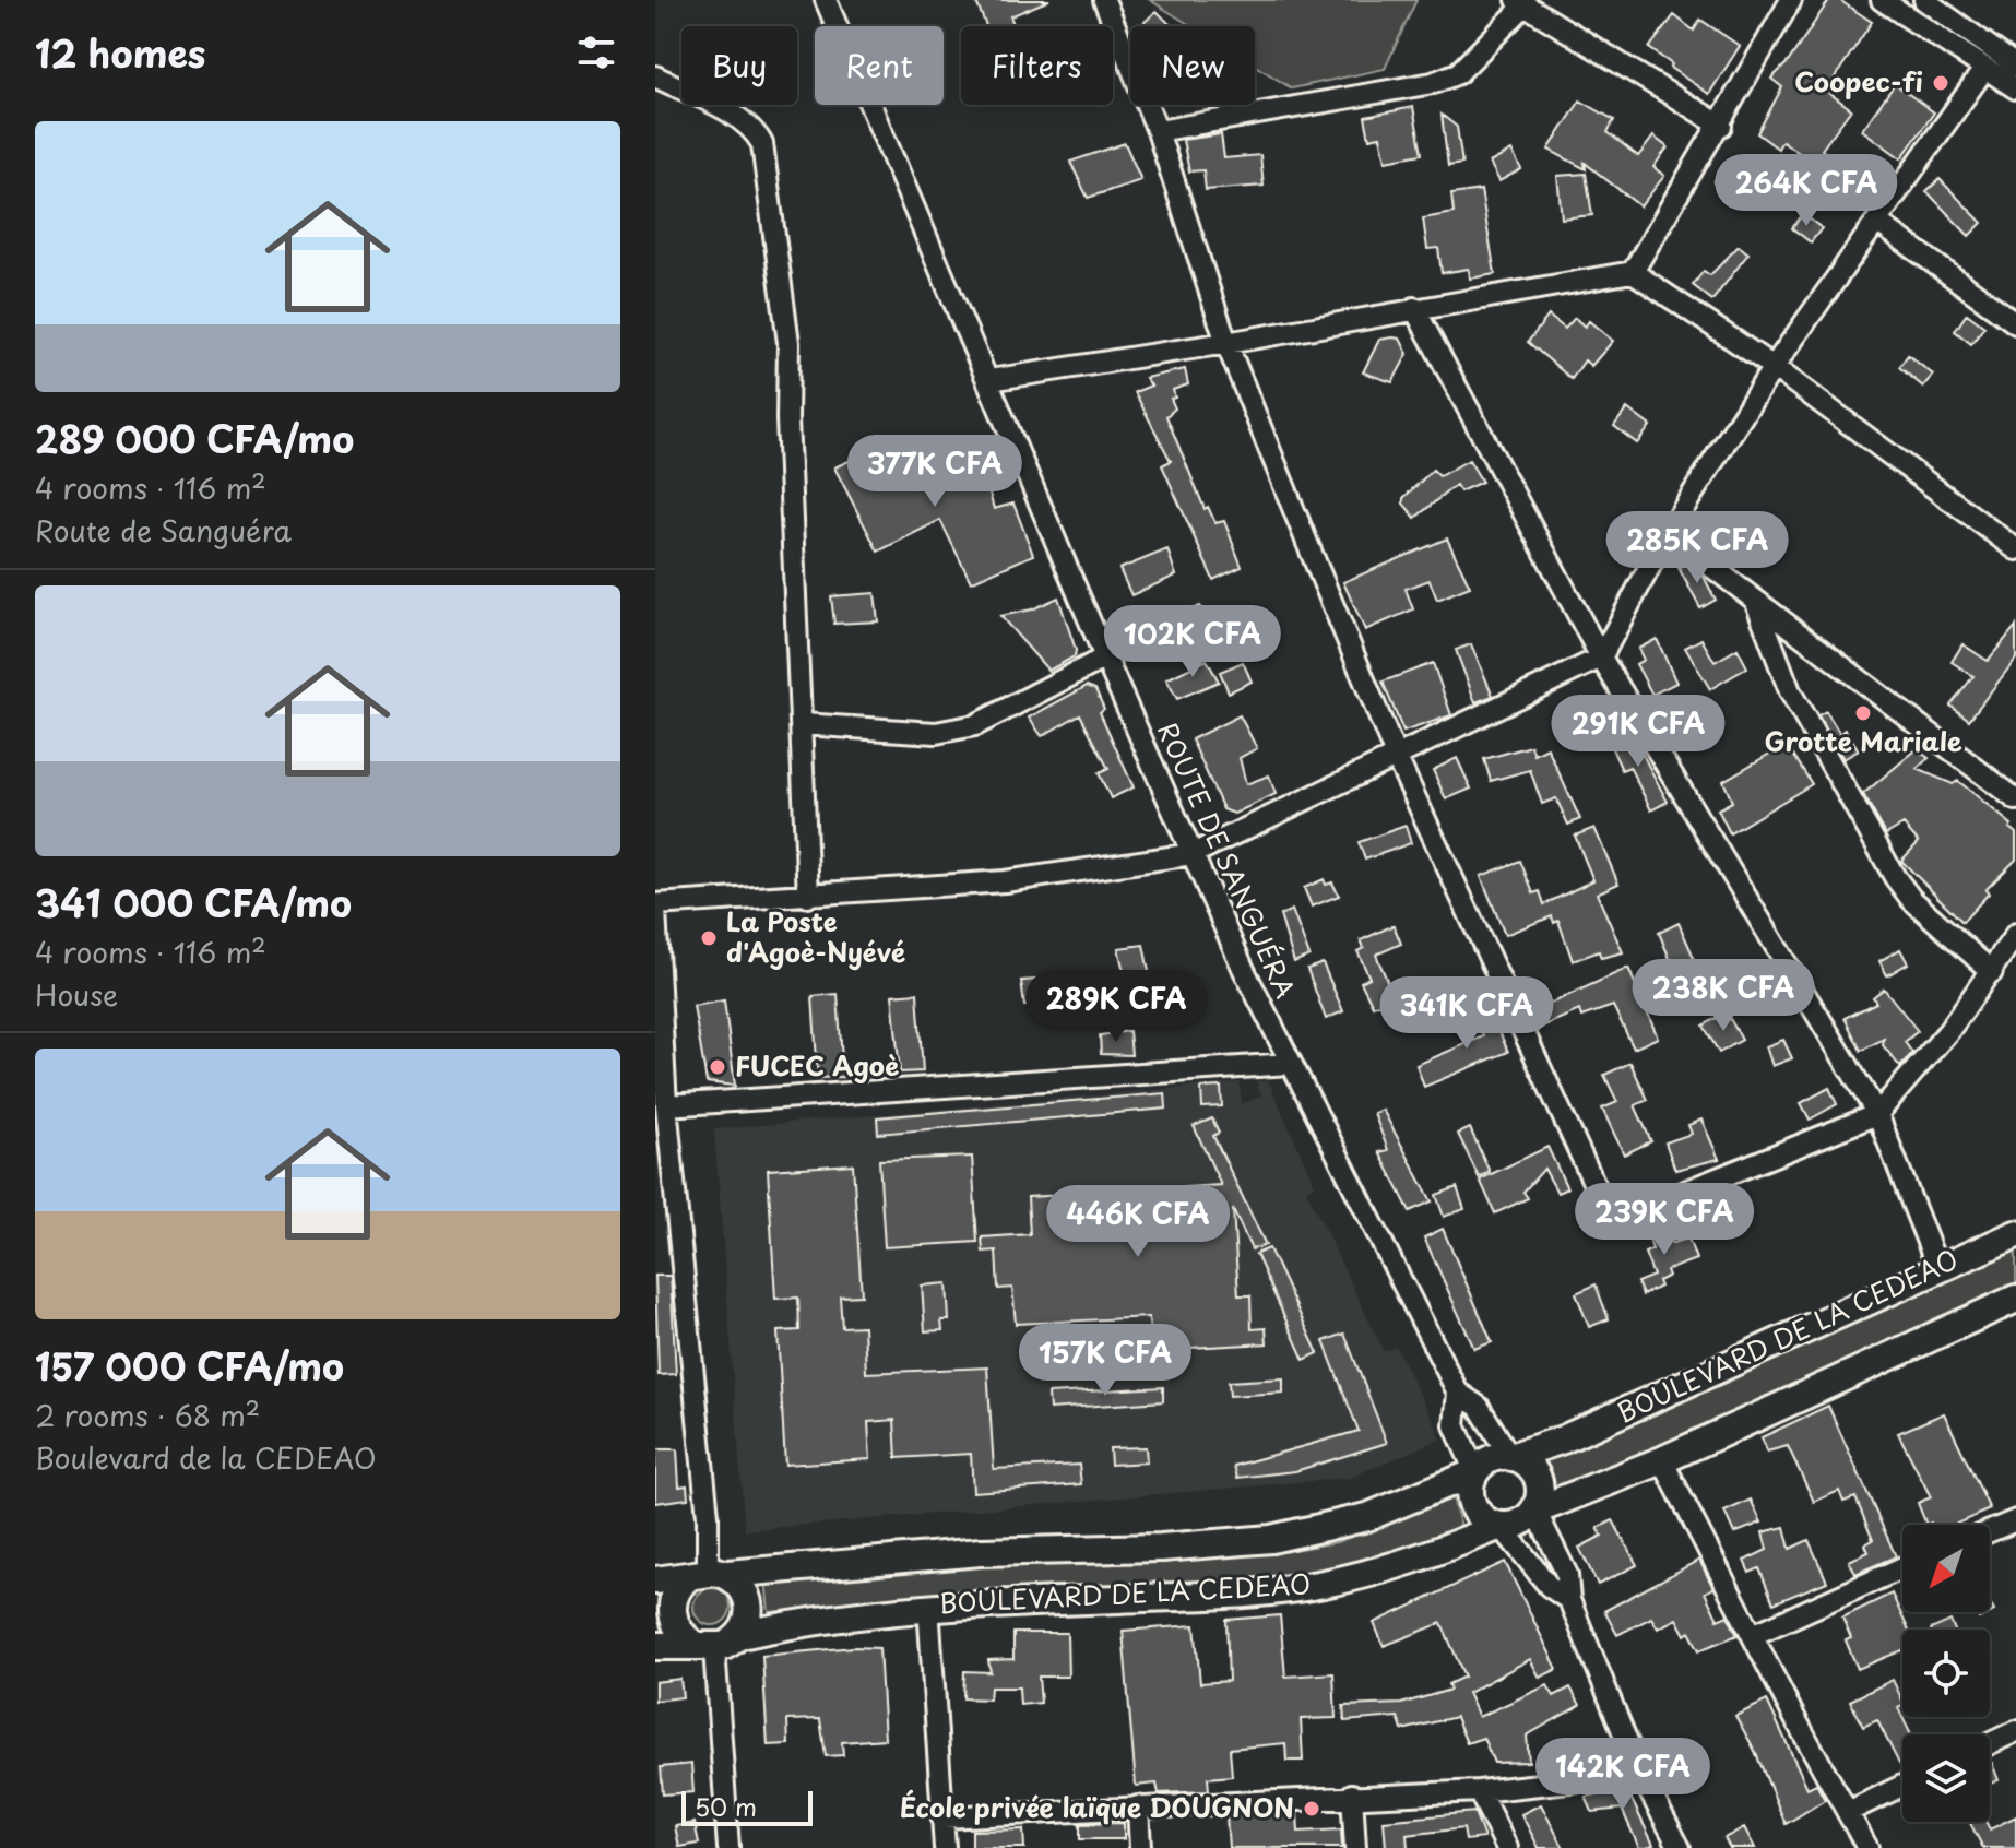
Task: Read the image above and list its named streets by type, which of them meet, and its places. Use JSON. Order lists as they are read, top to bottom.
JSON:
{
  "streets": {
    "main road": ["BOULEVARD DE LA CEDEAO"],
    "street": ["ROUTE DE SANGUÉRA"]
  },
  "crossings": [
    ["ROUTE DE SANGUÉRA", "BOULEVARD DE LA CEDEAO"]
  ],
  "places": [
    "Coopec-fi",
    "Grotte Mariale",
    "La Poste d'Agoè-Nyévé",
    "FUCEC Agoè",
    "École privée laïque DOUGNON"
  ],
  "scale_bar": "50 m",
  "north": "bottom left",
  "page": {
    "heading": "12 homes",
    "chip": [
      "Buy",
      "Rent",
      "Filters",
      "New"
    ],
    "list": [
      {
        "name": "289 000 CFA/mo",
        "note": "4 rooms · 116 m² · Route de Sanguéra"
      },
      {
        "name": "341 000 CFA/mo",
        "note": "4 rooms · 116 m² · House"
      },
      {
        "name": "157 000 CFA/mo",
        "note": "2 rooms · 68 m² · Boulevard de la CEDEAO"
      }
    ],
    "price": [
      "264K CFA",
      "377K CFA",
      "285K CFA",
      "102K CFA",
      "291K CFA",
      "238K CFA",
      "289K CFA",
      "341K CFA",
      "239K CFA",
      "446K CFA",
      "157K CFA",
      "142K CFA"
    ],
    "scale": "50 m"
  }
}
